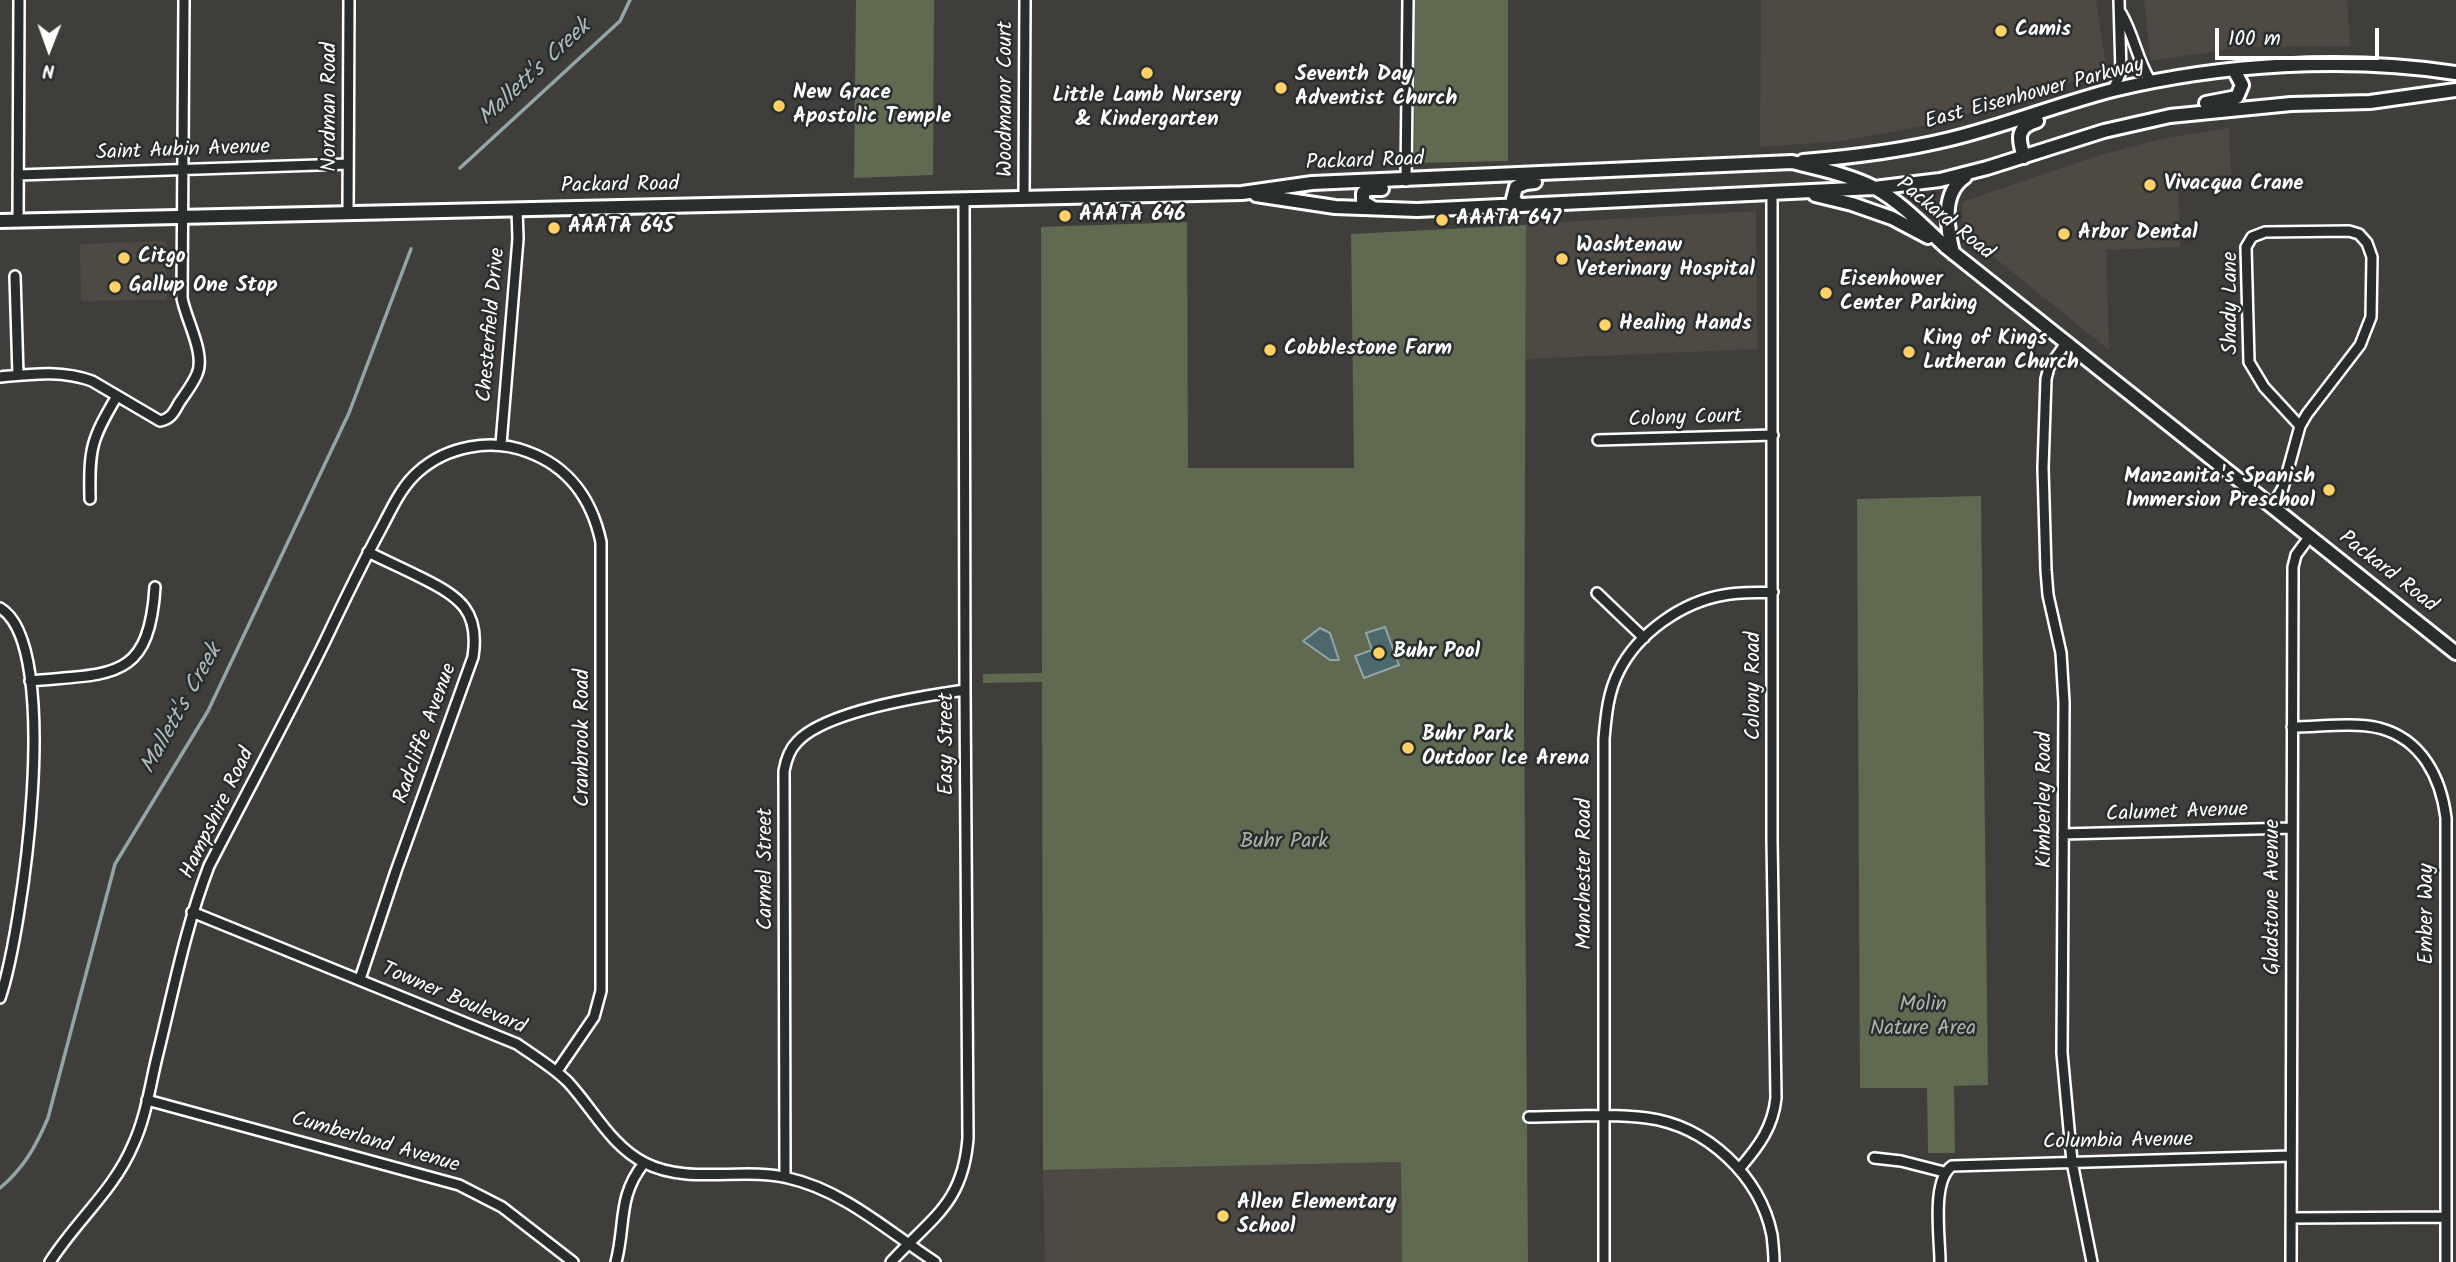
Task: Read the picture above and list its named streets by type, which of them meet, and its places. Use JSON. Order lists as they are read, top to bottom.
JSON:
{
  "streets": {
    "main road": ["East Eisenhower Parkway", "Packard Road"],
    "street": [
      "Woodmanor Court",
      "Nordman Road",
      "Saint Aubin Avenue",
      "Shady Lane",
      "Chesterfield Drive",
      "Colony Court",
      "Colony Road",
      "Radcliffe Avenue",
      "Cranbrook Road",
      "Easy Street",
      "Kimberley Road",
      "Hampshire Road",
      "Calumet Avenue",
      "Carmel Street",
      "Manchester Road",
      "Gladstone Avenue",
      "Ember Way",
      "Towner Boulevard",
      "Columbia Avenue",
      "Cumberland Avenue"
    ]
  },
  "crossings": [
    ["East Eisenhower Parkway", "Packard Road"],
    ["Woodmanor Court", "Packard Road"],
    ["Nordman Road", "Saint Aubin Avenue"],
    ["Nordman Road", "Packard Road"],
    ["Packard Road", "Shady Lane"],
    ["Packard Road", "Chesterfield Drive"],
    ["Packard Road", "Colony Road"],
    ["Packard Road", "Easy Street"],
    ["Packard Road", "Kimberley Road"],
    ["Packard Road", "Gladstone Avenue"],
    ["Chesterfield Drive", "Cranbrook Road"],
    ["Chesterfield Drive", "Hampshire Road"],
    ["Colony Court", "Colony Road"],
    ["Colony Road", "Manchester Road"],
    ["Radcliffe Avenue", "Hampshire Road"],
    ["Radcliffe Avenue", "Towner Boulevard"],
    ["Cranbrook Road", "Hampshire Road"],
    ["Cranbrook Road", "Towner Boulevard"],
    ["Easy Street", "Carmel Street"],
    ["Easy Street", "Towner Boulevard"],
    ["Kimberley Road", "Calumet Avenue"],
    ["Kimberley Road", "Columbia Avenue"],
    ["Hampshire Road", "Towner Boulevard"],
    ["Hampshire Road", "Cumberland Avenue"],
    ["Calumet Avenue", "Gladstone Avenue"],
    ["Carmel Street", "Towner Boulevard"],
    ["Gladstone Avenue", "Ember Way"],
    ["Gladstone Avenue", "Columbia Avenue"]
  ],
  "water": ["Mallett's Creek"],
  "parks": ["Buhr Park", "Molin Nature Area"],
  "places": [
    "Camis",
    "Little Lamb Nursery & Kindergarten",
    "Seventh Day Adventist Church",
    "New Grace Apostolic Temple",
    "Vivacqua Crane",
    "AAATA 646",
    "AAATA 647",
    "AAATA 645",
    "Arbor Dental",
    "Citgo",
    "Washtenaw Veterinary Hospital",
    "Gallup One Stop",
    "Eisenhower Center Parking",
    "Healing Hands",
    "Cobblestone Farm",
    "King of Kings Lutheran Church",
    "Manzanita's Spanish Immersion Preschool",
    "Buhr Pool",
    "Buhr Park Outdoor Ice Arena",
    "Allen Elementary School"
  ],
  "scale_bar": "100 m",
  "north": "bottom"
}
